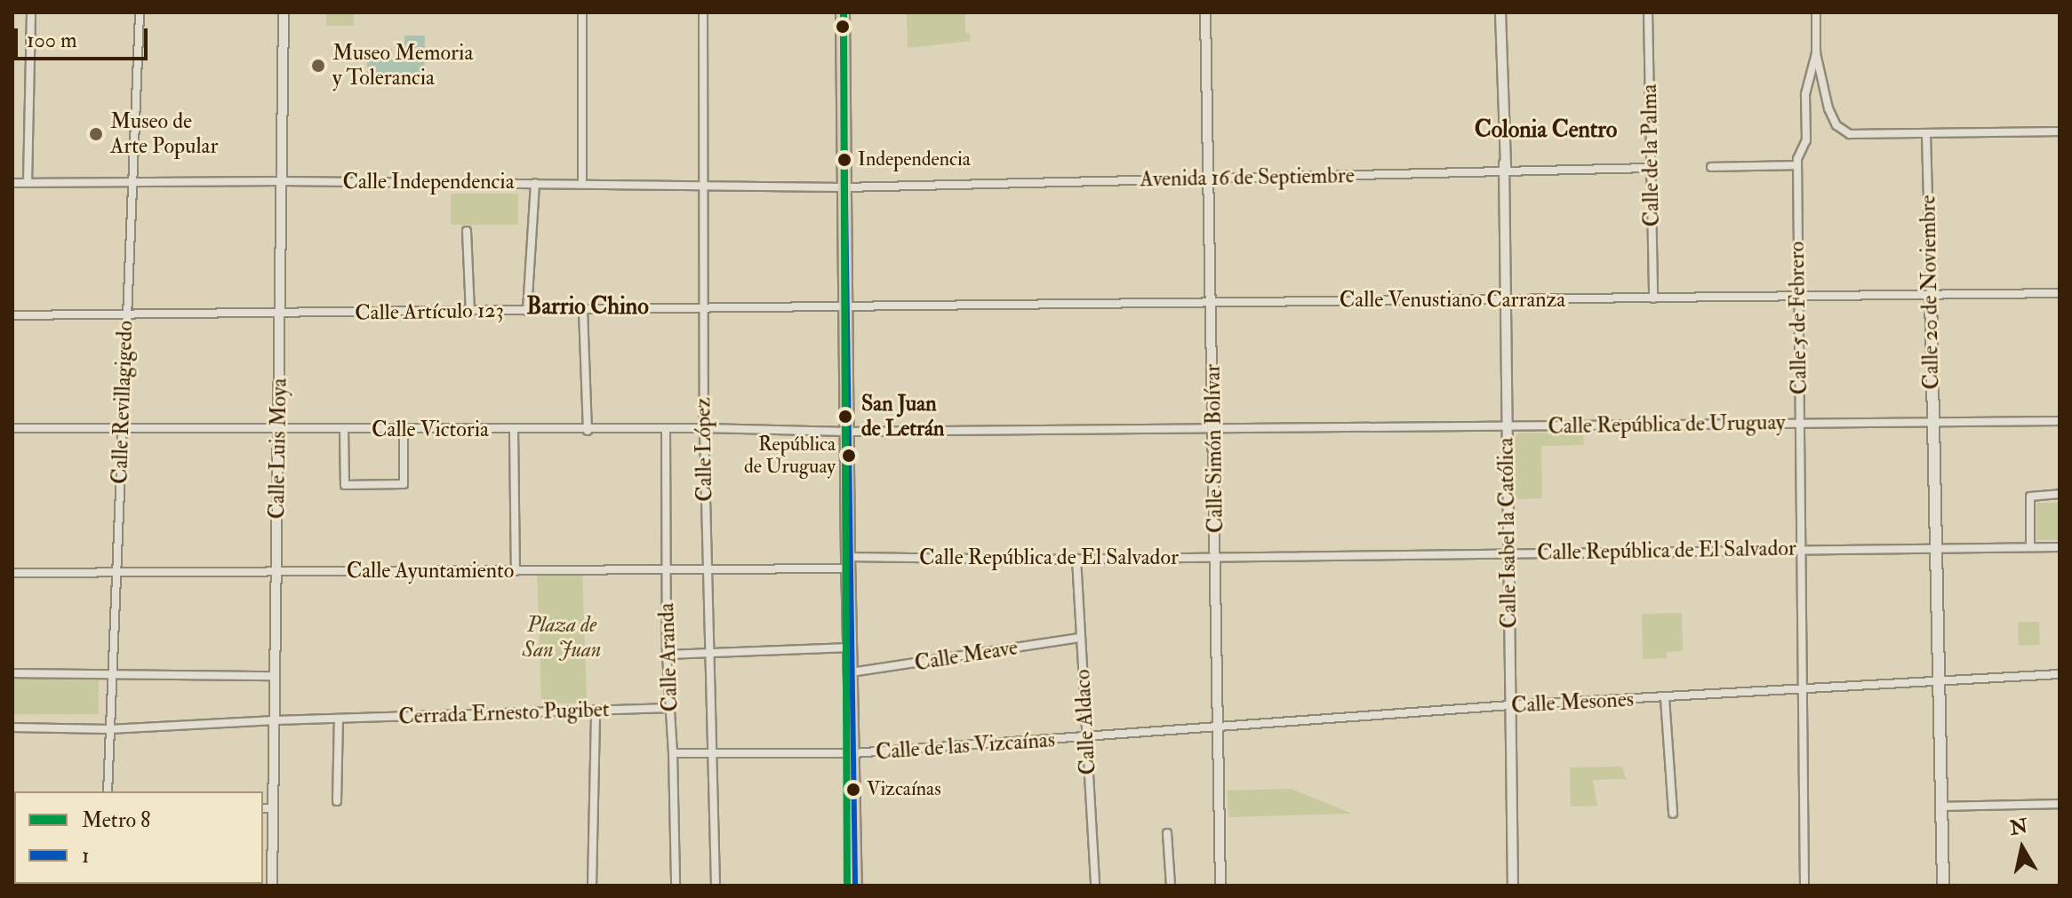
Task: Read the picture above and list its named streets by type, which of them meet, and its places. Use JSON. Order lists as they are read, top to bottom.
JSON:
{
  "streets": {
    "main road": ["Calle 20 de Noviembre"],
    "street": [
      "Calle de la Palma",
      "Avenida 16 de Septiembre",
      "Calle Independencia",
      "Calle Venustiano Carranza",
      "Calle Artículo 123",
      "Calle 5 de Febrero",
      "Calle Revillagigedo",
      "Calle República de Uruguay",
      "Calle Victoria",
      "Calle Luis Moya",
      "Calle Simón Bolívar",
      "Calle López",
      "Calle Isabel la Católica",
      "Calle República de El Salvador",
      "Calle Ayuntamiento",
      "Calle Meave",
      "Calle Aranda",
      "Calle Mesones",
      "Cerrada Ernesto Pugibet",
      "Calle Aldaco",
      "Calle de las Vizcaínas"
    ]
  },
  "crossings": [
    ["Calle de la Palma", "Avenida 16 de Septiembre"],
    ["Calle de la Palma", "Calle Venustiano Carranza"],
    ["Avenida 16 de Septiembre", "Calle Independencia"],
    ["Avenida 16 de Septiembre", "Calle Simón Bolívar"],
    ["Avenida 16 de Septiembre", "Calle Isabel la Católica"],
    ["Calle Independencia", "Calle Revillagigedo"],
    ["Calle Independencia", "Calle Luis Moya"],
    ["Calle Independencia", "Calle López"],
    ["Calle 20 de Noviembre", "Calle Venustiano Carranza"],
    ["Calle 20 de Noviembre", "Calle República de Uruguay"],
    ["Calle 20 de Noviembre", "Calle República de El Salvador"],
    ["Calle 20 de Noviembre", "Calle Mesones"],
    ["Calle Venustiano Carranza", "Calle Artículo 123"],
    ["Calle Venustiano Carranza", "Calle 5 de Febrero"],
    ["Calle Venustiano Carranza", "Calle Simón Bolívar"],
    ["Calle Venustiano Carranza", "Calle Isabel la Católica"],
    ["Calle Artículo 123", "Calle Revillagigedo"],
    ["Calle Artículo 123", "Calle Luis Moya"],
    ["Calle Artículo 123", "Calle López"],
    ["Calle 5 de Febrero", "Calle República de Uruguay"],
    ["Calle 5 de Febrero", "Calle República de El Salvador"],
    ["Calle 5 de Febrero", "Calle Mesones"],
    ["Calle Revillagigedo", "Calle Victoria"],
    ["Calle Revillagigedo", "Calle Ayuntamiento"],
    ["Calle Revillagigedo", "Cerrada Ernesto Pugibet"],
    ["Calle República de Uruguay", "Calle Victoria"],
    ["Calle República de Uruguay", "Calle Simón Bolívar"],
    ["Calle República de Uruguay", "Calle Isabel la Católica"],
    ["Calle Victoria", "Calle Luis Moya"],
    ["Calle Victoria", "Calle López"],
    ["Calle Victoria", "Calle Aranda"],
    ["Calle Luis Moya", "Calle Ayuntamiento"],
    ["Calle Luis Moya", "Cerrada Ernesto Pugibet"],
    ["Calle Simón Bolívar", "Calle República de El Salvador"],
    ["Calle Simón Bolívar", "Calle Mesones"],
    ["Calle López", "Calle Ayuntamiento"],
    ["Calle López", "Calle de las Vizcaínas"],
    ["Calle Isabel la Católica", "Calle República de El Salvador"],
    ["Calle Isabel la Católica", "Calle Mesones"],
    ["Calle República de El Salvador", "Calle Ayuntamiento"],
    ["Calle República de El Salvador", "Calle Aldaco"],
    ["Calle Ayuntamiento", "Calle Aranda"],
    ["Calle Meave", "Calle Aldaco"],
    ["Calle Aranda", "Cerrada Ernesto Pugibet"],
    ["Calle Aranda", "Calle de las Vizcaínas"],
    ["Calle Mesones", "Calle Aldaco"],
    ["Calle Mesones", "Calle de las Vizcaínas"],
    ["Calle Aldaco", "Calle de las Vizcaínas"]
  ],
  "districts": ["Colonia Centro", "Barrio Chino"],
  "parks": ["Plaza de San Juan"],
  "places": [
    "Museo Memoria y Tolerancia",
    "Museo de Arte Popular",
    "Independencia",
    "San Juan de Letrán",
    "República de Uruguay",
    "Vizcaínas"
  ],
  "lines": ["metro line 8", "transit line 1"],
  "legend": ["Metro 8", "1"],
  "scale_bar": "100 m",
  "north": "top"
}
